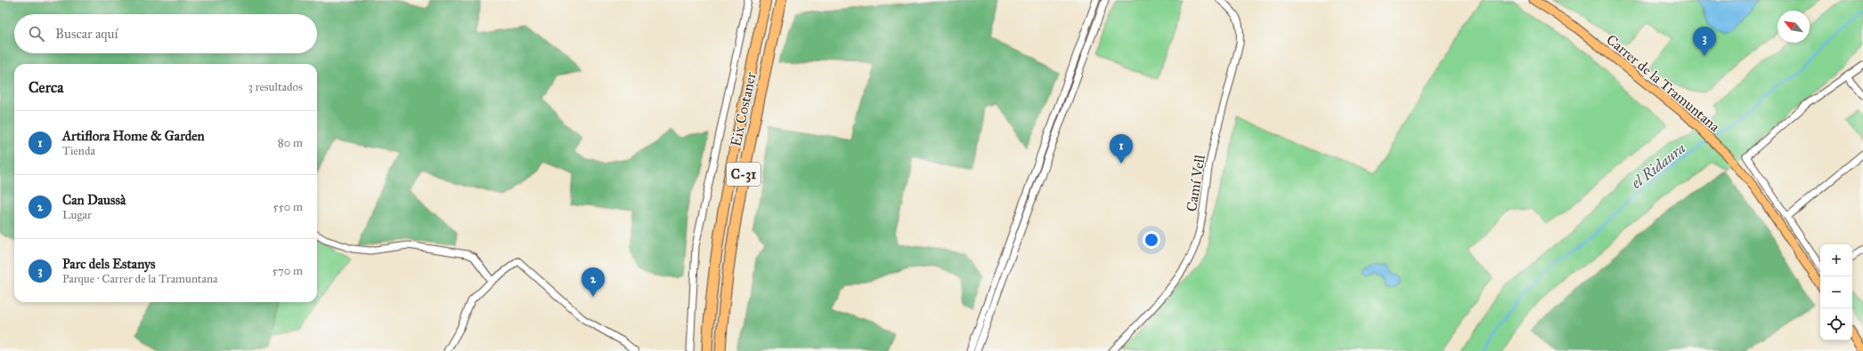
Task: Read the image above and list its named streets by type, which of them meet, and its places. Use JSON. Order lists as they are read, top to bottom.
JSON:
{
  "streets": {
    "highway": ["Eix Costaner", "C-31"],
    "main road": ["Carrer de la Tramuntana"],
    "street": ["Camí Vell"]
  },
  "water": ["el Ridaura"],
  "north": "top left",
  "page": {
    "search": "Buscar aquí",
    "pins": ["3", "1", "2"],
    "heading": ["Cerca", "3 resultados"],
    "list": [
      {
        "mark": "1",
        "name": "Artiflora Home & Garden",
        "note": "Tienda",
        "value": "80 m"
      },
      {
        "mark": "2",
        "name": "Can Daussà",
        "note": "Lugar",
        "value": "550 m"
      },
      {
        "mark": "3",
        "name": "Parc dels Estanys",
        "note": "Parque · Carrer de la Tramuntana",
        "value": "570 m"
      }
    ],
    "map_buttons": ["+", "−"]
  }
}
